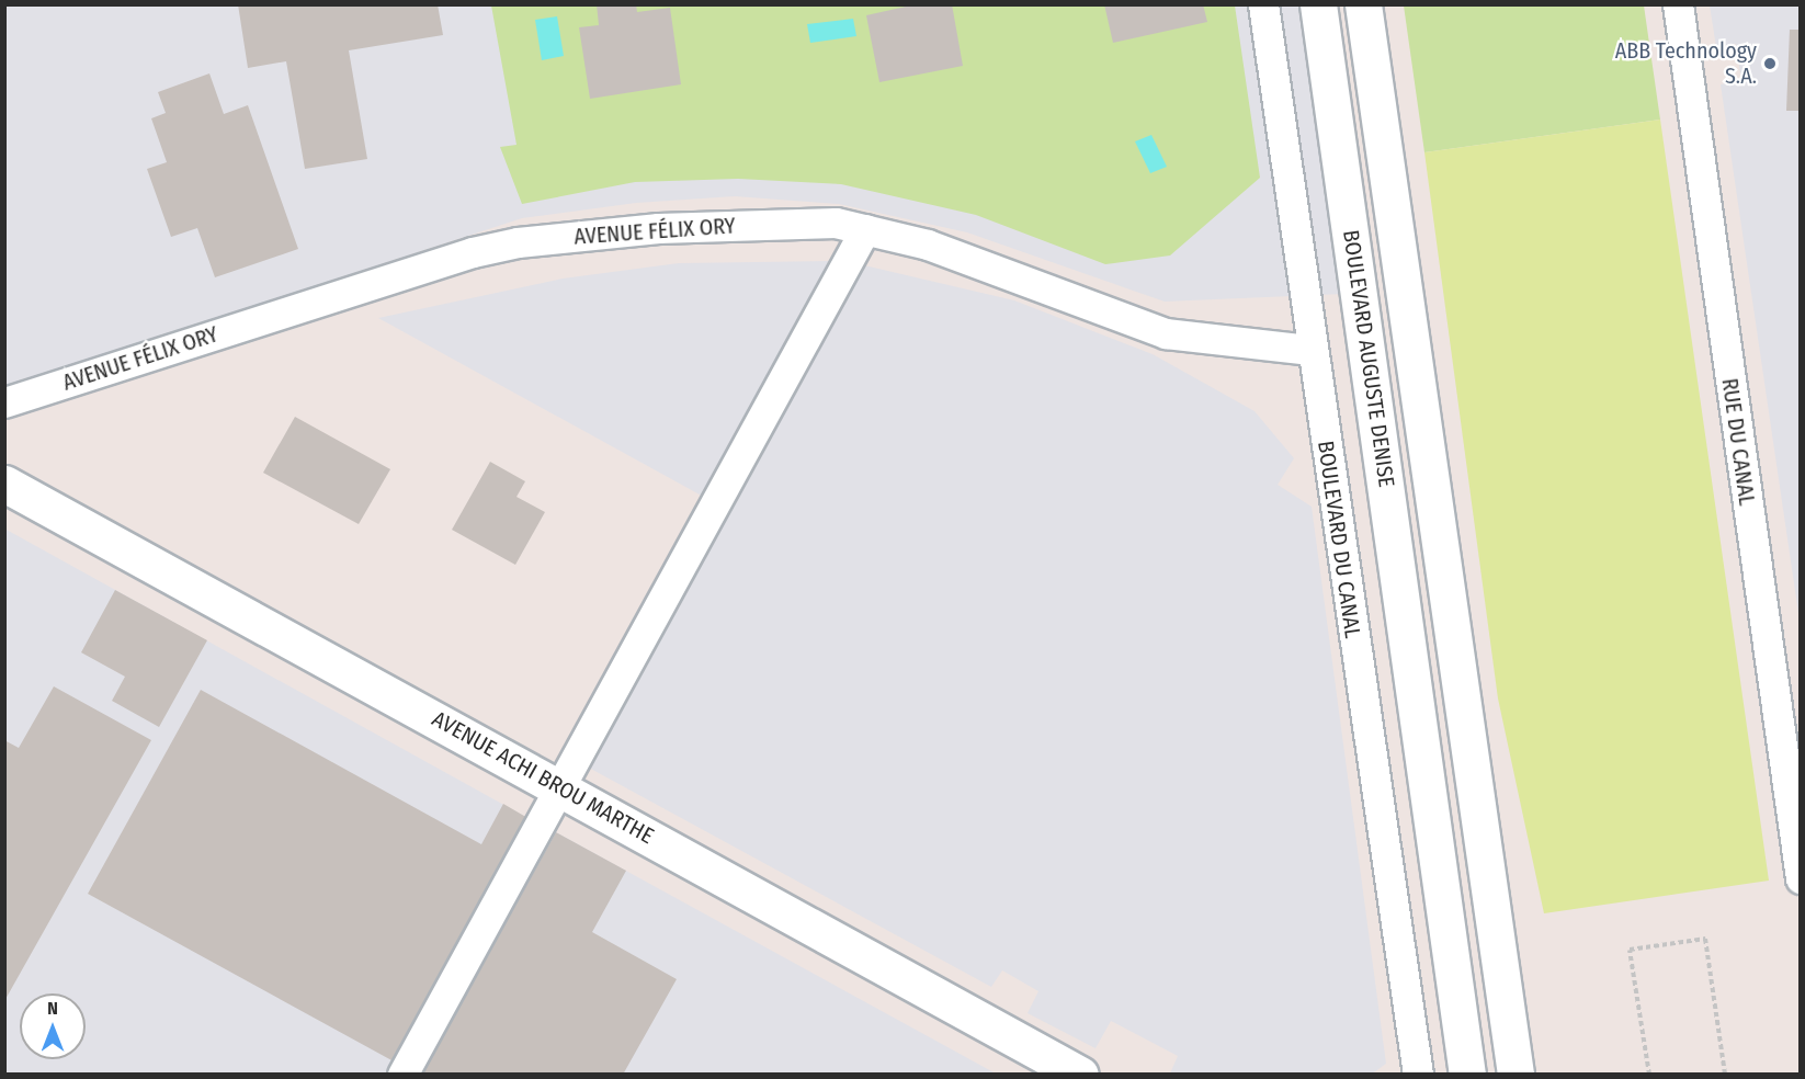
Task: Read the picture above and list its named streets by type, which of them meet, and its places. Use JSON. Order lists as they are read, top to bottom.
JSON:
{
  "streets": {
    "main road": ["BOULEVARD AUGUSTE DENISE", "AVENUE ACHI BROU MARTHE"],
    "street": ["AVENUE FÉLIX ORY", "RUE DU CANAL", "BOULEVARD DU CANAL"]
  },
  "crossings": [
    ["AVENUE FÉLIX ORY", "BOULEVARD DU CANAL"]
  ],
  "places": ["ABB Technology S.A."],
  "north": "top"
}
